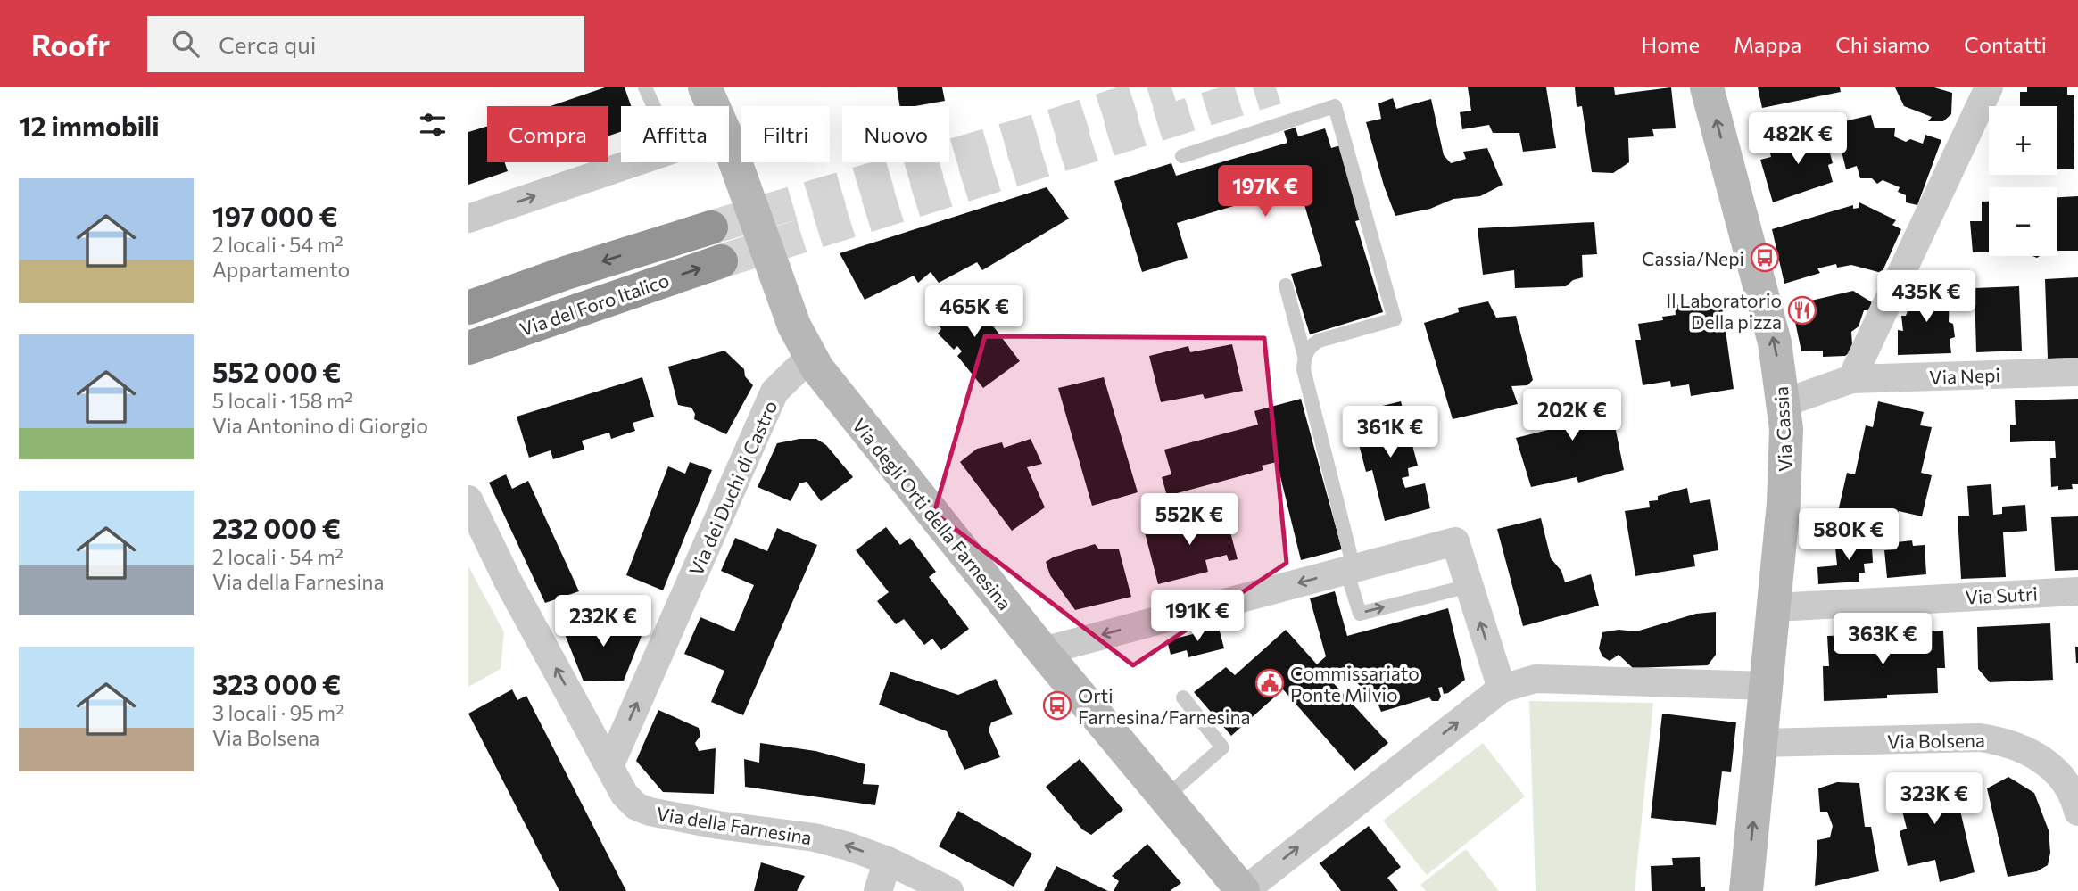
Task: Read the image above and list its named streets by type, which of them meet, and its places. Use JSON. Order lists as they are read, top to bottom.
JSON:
{
  "streets": {
    "highway": ["Via del Foro Italico"],
    "street": [
      "Via Nepi",
      "Via Cassia",
      "Via dei Duchi di Castro",
      "Via degli Orti della Farnesina",
      "Via Sutri",
      "Via Bolsena",
      "Via della Farnesina"
    ]
  },
  "crossings": [
    ["Via Nepi", "Via Cassia"],
    ["Via Cassia", "Via Sutri"],
    ["Via Cassia", "Via Bolsena"],
    ["Via dei Duchi di Castro", "Via degli Orti della Farnesina"],
    ["Via dei Duchi di Castro", "Via della Farnesina"]
  ],
  "one_way": ["Via Cassia", "Via dei Duchi di Castro", "Via della Farnesina"],
  "places": {
    "bus stop": ["Cassia/Nepi", "Orti Farnesina/Farnesina"],
    "restaurant": ["Il Laboratorio Della pizza"],
    "public building": ["Commissariato Ponte Milvio"]
  },
  "page": {
    "header": "Roofr",
    "search": "Cerca qui",
    "nav": [
      "Home",
      "Mappa",
      "Chi siamo",
      "Contatti"
    ],
    "heading": "12 immobili",
    "map_buttons": ["+", "−"],
    "chip": [
      "Compra",
      "Affitta",
      "Filtri",
      "Nuovo"
    ],
    "price": [
      "482K €",
      "197K €",
      "435K €",
      "465K €",
      "202K €",
      "361K €",
      "552K €",
      "580K €",
      "191K €",
      "232K €",
      "363K €",
      "323K €"
    ],
    "list": [
      {
        "name": "197 000 €",
        "note": "2 locali · 54 m² · Appartamento"
      },
      {
        "name": "552 000 €",
        "note": "5 locali · 158 m² · Via Antonino di Giorgio"
      },
      {
        "name": "232 000 €",
        "note": "2 locali · 54 m² · Via della Farnesina"
      },
      {
        "name": "323 000 €",
        "note": "3 locali · 95 m² · Via Bolsena"
      }
    ]
  }
}
